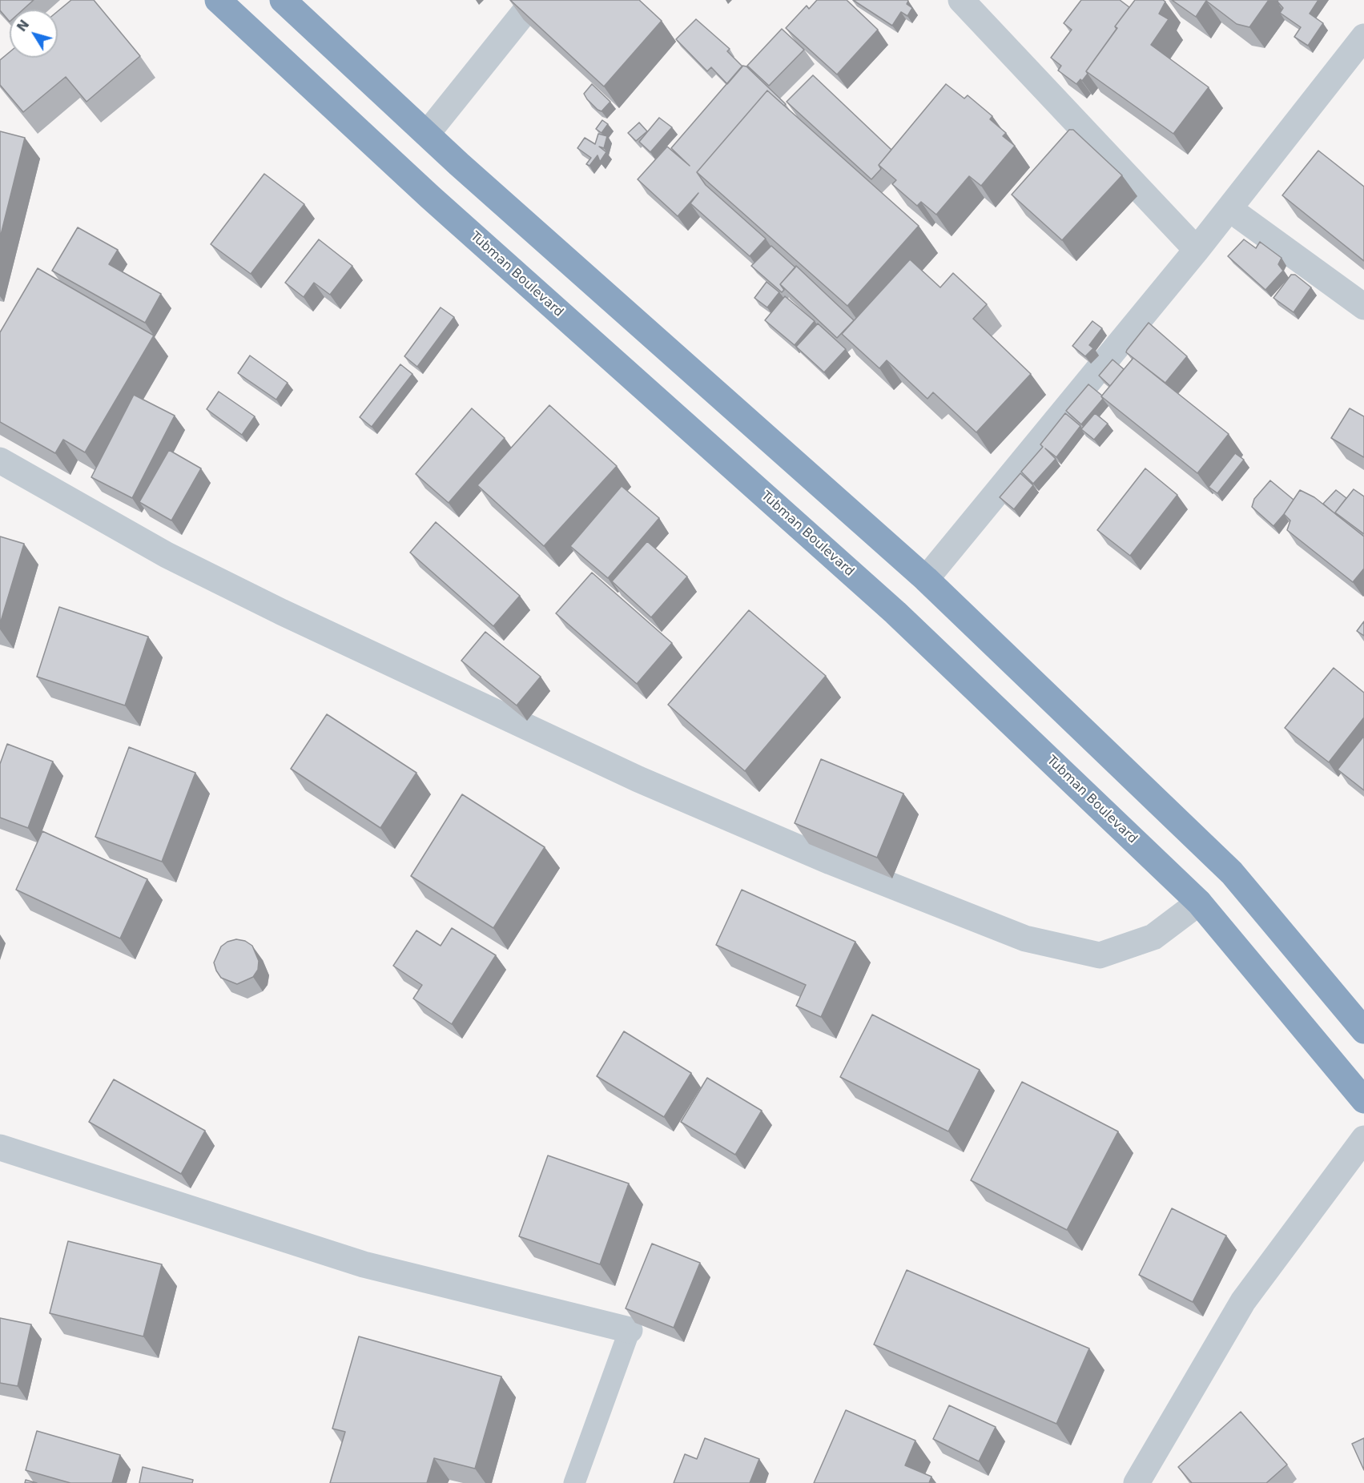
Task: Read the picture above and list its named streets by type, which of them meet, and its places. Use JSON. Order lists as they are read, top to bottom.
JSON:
{
  "streets": {
    "highway": ["Tubman Boulevard"]
  },
  "north": "top left"
}
